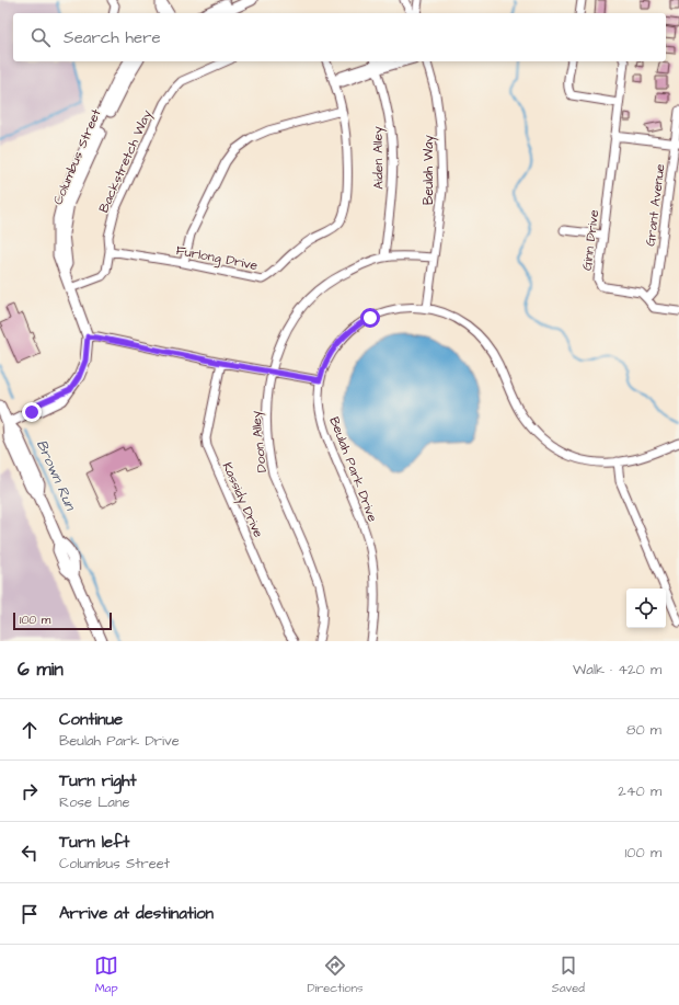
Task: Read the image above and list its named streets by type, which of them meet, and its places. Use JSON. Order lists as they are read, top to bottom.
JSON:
{
  "streets": {
    "street": [
      "Columbus Street",
      "Aiden Alley",
      "Backstretch Way",
      "Beulah Way",
      "Grant Avenue",
      "Ginn Drive",
      "Furlong Drive",
      "Doon Alley",
      "Beulah Park Drive",
      "Kassidy Drive"
    ]
  },
  "crossings": [
    ["Columbus Street", "Backstretch Way"],
    ["Aiden Alley", "Doon Alley"],
    ["Backstretch Way", "Furlong Drive"],
    ["Beulah Way", "Doon Alley"],
    ["Beulah Way", "Beulah Park Drive"],
    ["Grant Avenue", "Ginn Drive"]
  ],
  "water": ["Brown Run"],
  "scale_bar": "100 m",
  "page": {
    "search": "Search here",
    "scale": "100 m",
    "heading": ["6 min", "Walk · 420 m"],
    "list": [
      ["Continue", "Beulah Park Drive", "80 m"],
      ["Turn right", "Rose Lane", "240 m"],
      ["Turn left", "Columbus Street", "100 m"],
      "Arrive at destination"
    ],
    "nav": ["Map", "Directions", "Saved"]
  }
}
